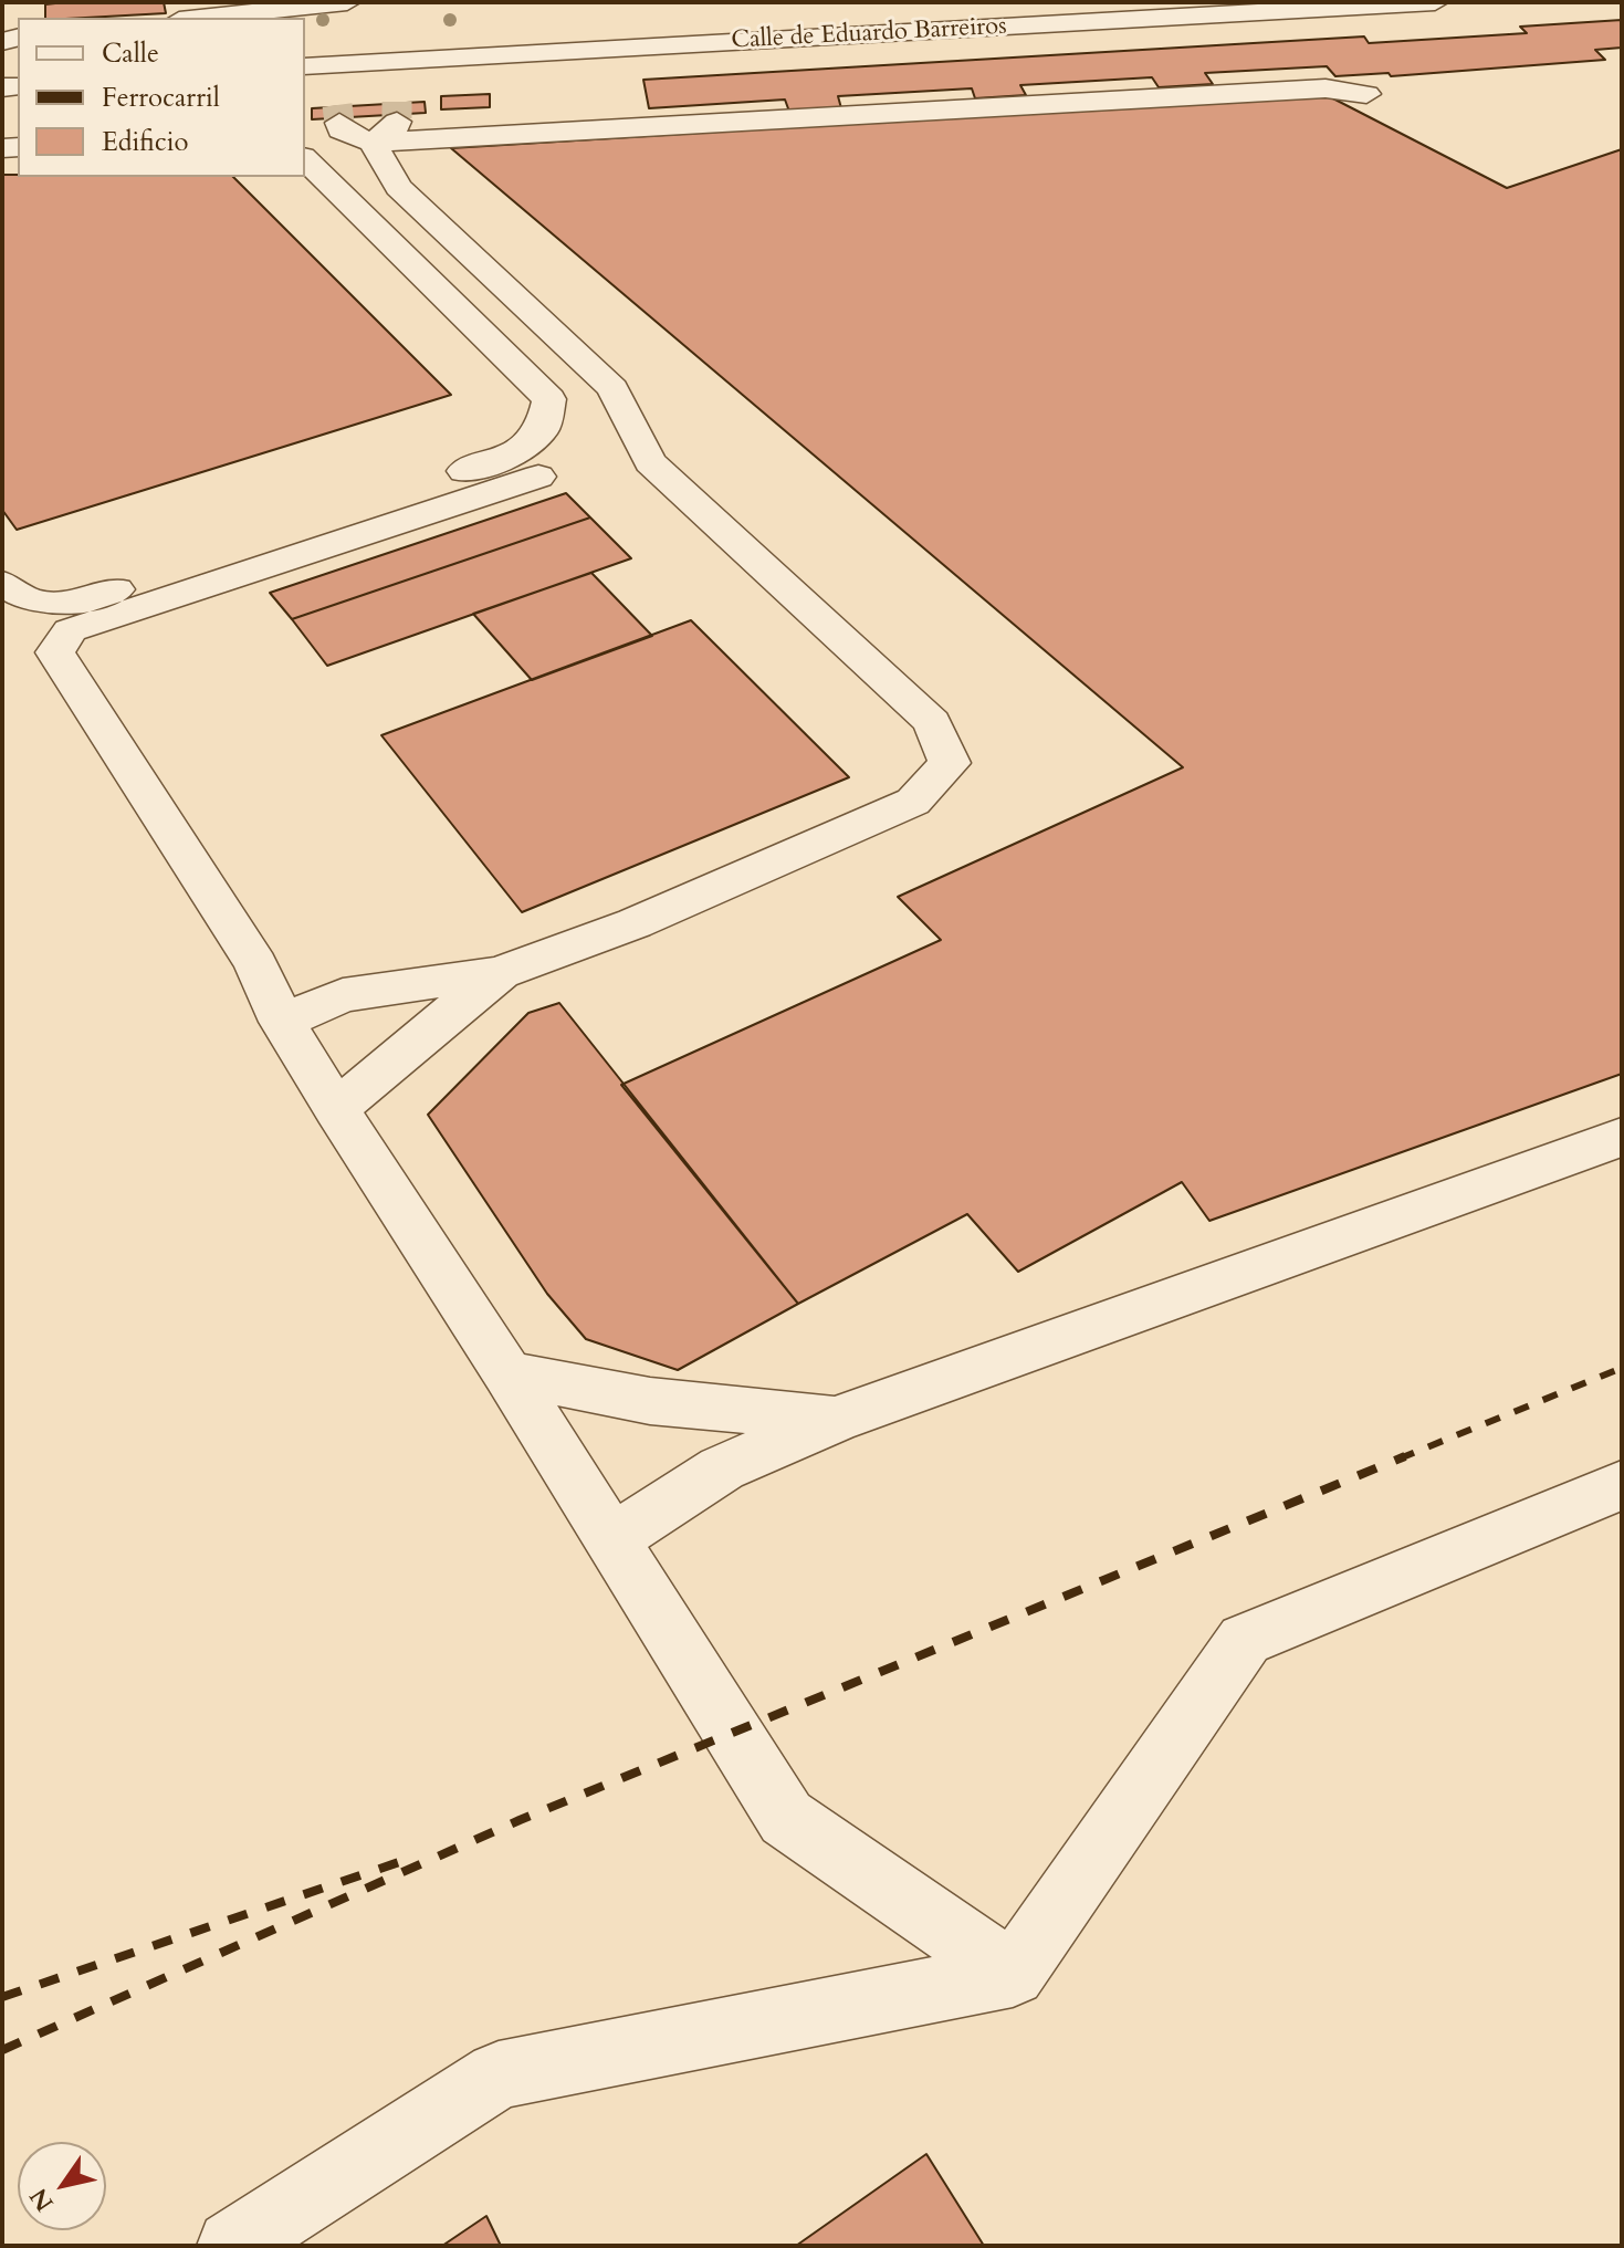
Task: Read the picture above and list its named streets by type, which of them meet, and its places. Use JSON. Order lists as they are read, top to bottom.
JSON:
{
  "streets": {
    "street": ["Calle de Eduardo Barreiros"]
  },
  "legend": ["Calle", "Ferrocarril", "Edificio"],
  "north": "bottom left"
}
